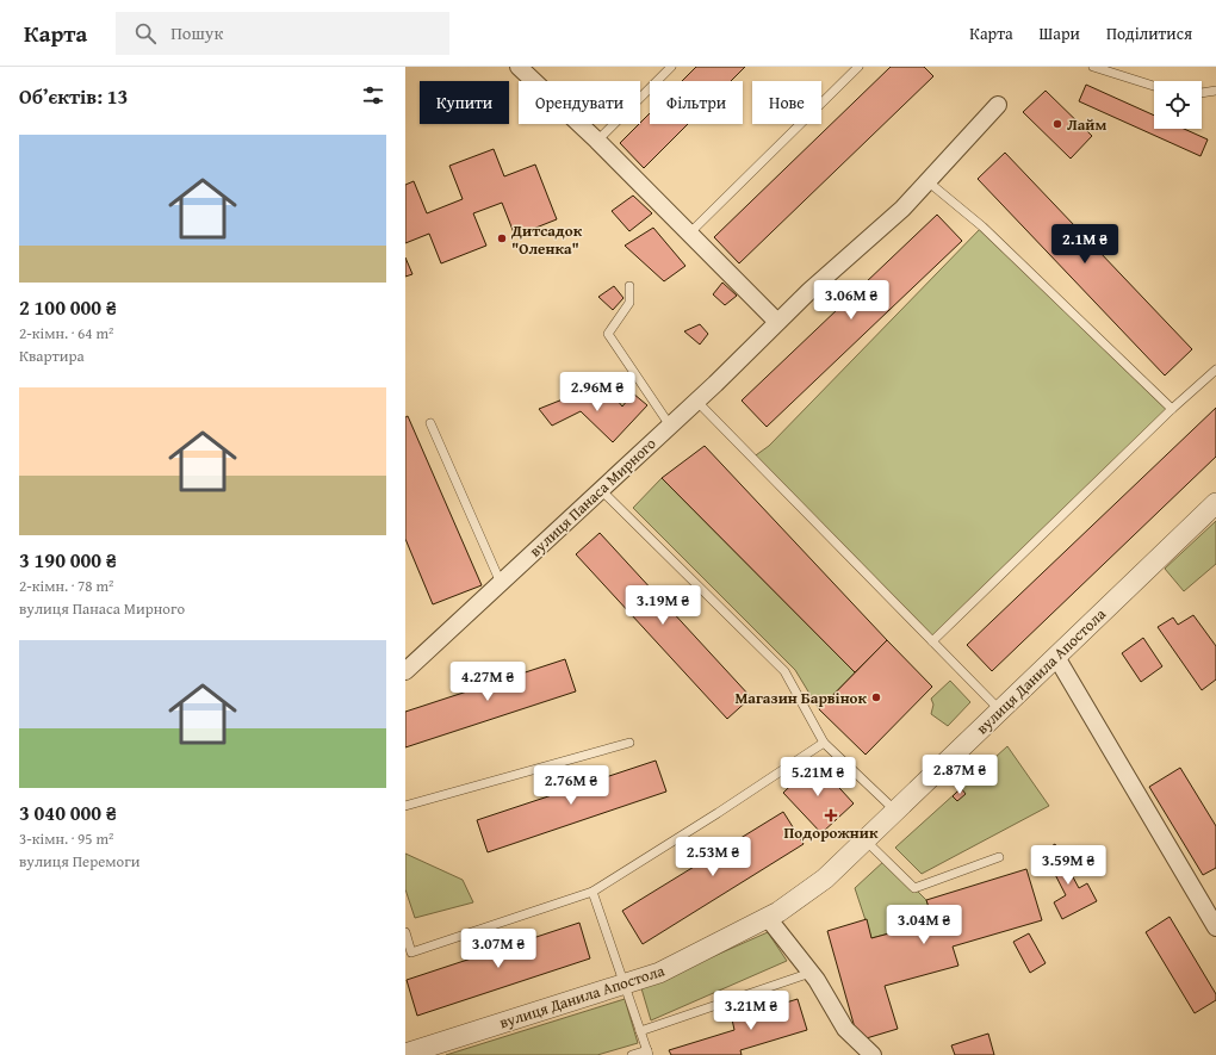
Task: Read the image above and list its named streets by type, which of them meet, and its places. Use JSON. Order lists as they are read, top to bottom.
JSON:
{
  "streets": {
    "street": ["вулиця Панаса Мирного", "вулиця Данила Апостола"]
  },
  "places": {
    "other": ["Лайм", "Дитсадок \"Оленка\"", "Магазин Барвінок"],
    "health": ["Подорожник"]
  },
  "page": {
    "header": "Карта",
    "search": "Пошук",
    "nav": ["Карта", "Шари", "Поділитися"],
    "heading": "Об’єктів: 13",
    "chip": [
      "Купити",
      "Орендувати",
      "Фільтри",
      "Нове"
    ],
    "list": [
      {
        "name": "2 100 000 ₴",
        "note": "2-кімн. · 64 m² · Квартира"
      },
      {
        "name": "3 190 000 ₴",
        "note": "2-кімн. · 78 m² · вулиця Панаса Мирного"
      },
      {
        "name": "3 040 000 ₴",
        "note": "3-кімн. · 95 m² · вулиця Перемоги"
      }
    ],
    "price": [
      "2.1M ₴",
      "3.06M ₴",
      "2.96M ₴",
      "3.19M ₴",
      "4.27M ₴",
      "2.87M ₴",
      "5.21M ₴",
      "2.76M ₴",
      "2.53M ₴",
      "3.59M ₴",
      "3.04M ₴",
      "3.07M ₴",
      "3.21M ₴"
    ]
  }
}
